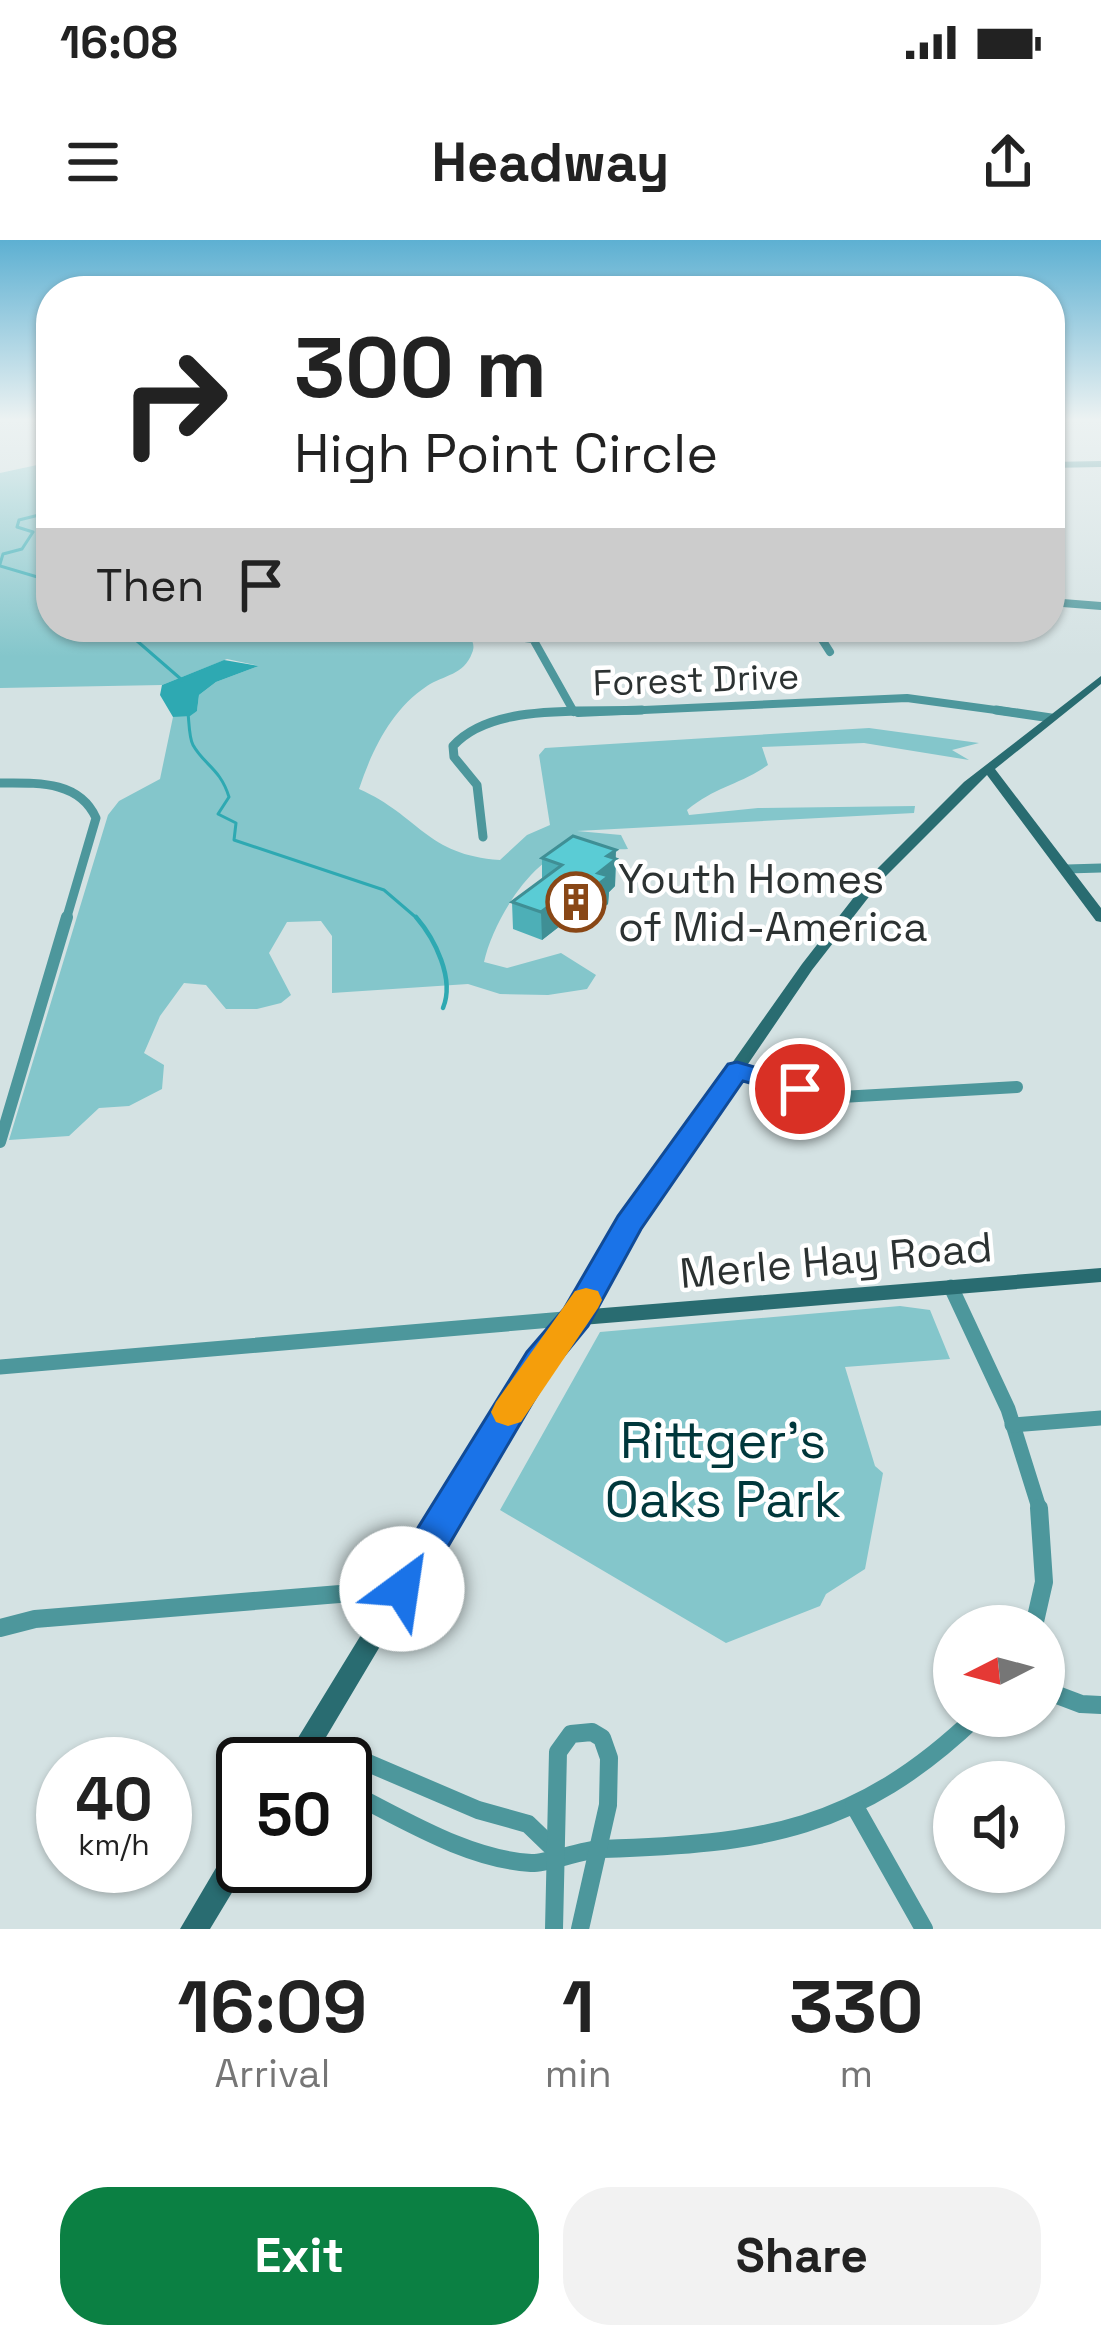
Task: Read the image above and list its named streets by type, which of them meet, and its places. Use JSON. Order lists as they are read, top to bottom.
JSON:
{
  "streets": {
    "main road": ["Merle Hay Road"],
    "street": ["Forest Drive"]
  },
  "parks": ["Rittger's Oaks Park"],
  "places": {
    "building": ["Youth Homes of Mid-America"]
  },
  "north": "left",
  "page": {
    "status": "16:08",
    "header": "Headway",
    "turn": ["300 m", "High Point Circle"],
    "then": "Then",
    "speed": "40 km/h",
    "limit": "50",
    "eta": [
      "16:09",
      "Arrival",
      "1",
      "min",
      "330",
      "m"
    ],
    "buttons": ["Exit", "Share"]
  }
}
